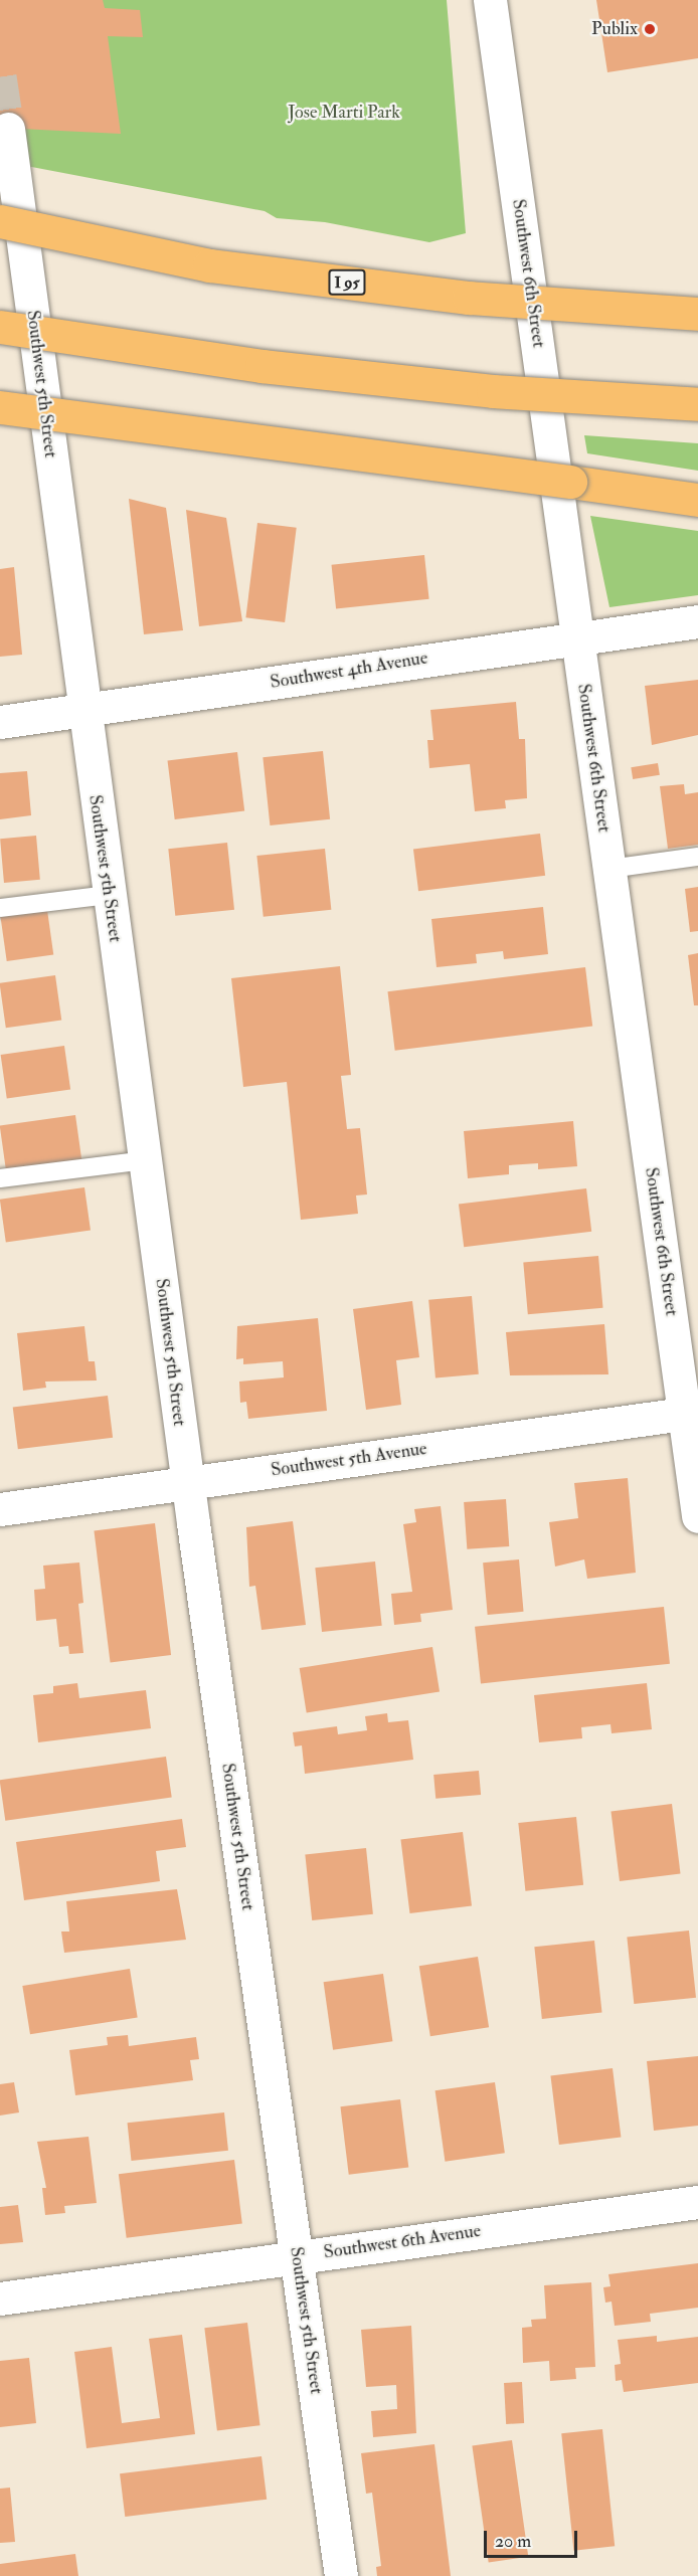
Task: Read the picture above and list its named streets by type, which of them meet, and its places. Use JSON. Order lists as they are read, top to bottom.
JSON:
{
  "streets": {
    "highway": ["I 95"],
    "street": [
      "Southwest 6th Street",
      "Southwest 5th Street",
      "Southwest 4th Avenue",
      "Southwest 5th Avenue",
      "Southwest 6th Avenue"
    ]
  },
  "crossings": [
    ["Southwest 6th Street", "Southwest 4th Avenue"],
    ["Southwest 6th Street", "Southwest 5th Avenue"],
    ["Southwest 5th Street", "Southwest 4th Avenue"],
    ["Southwest 5th Street", "Southwest 5th Avenue"],
    ["Southwest 5th Street", "Southwest 6th Avenue"]
  ],
  "parks": ["Jose Marti Park"],
  "places": ["Publix"],
  "scale_bar": "20 m"
}
